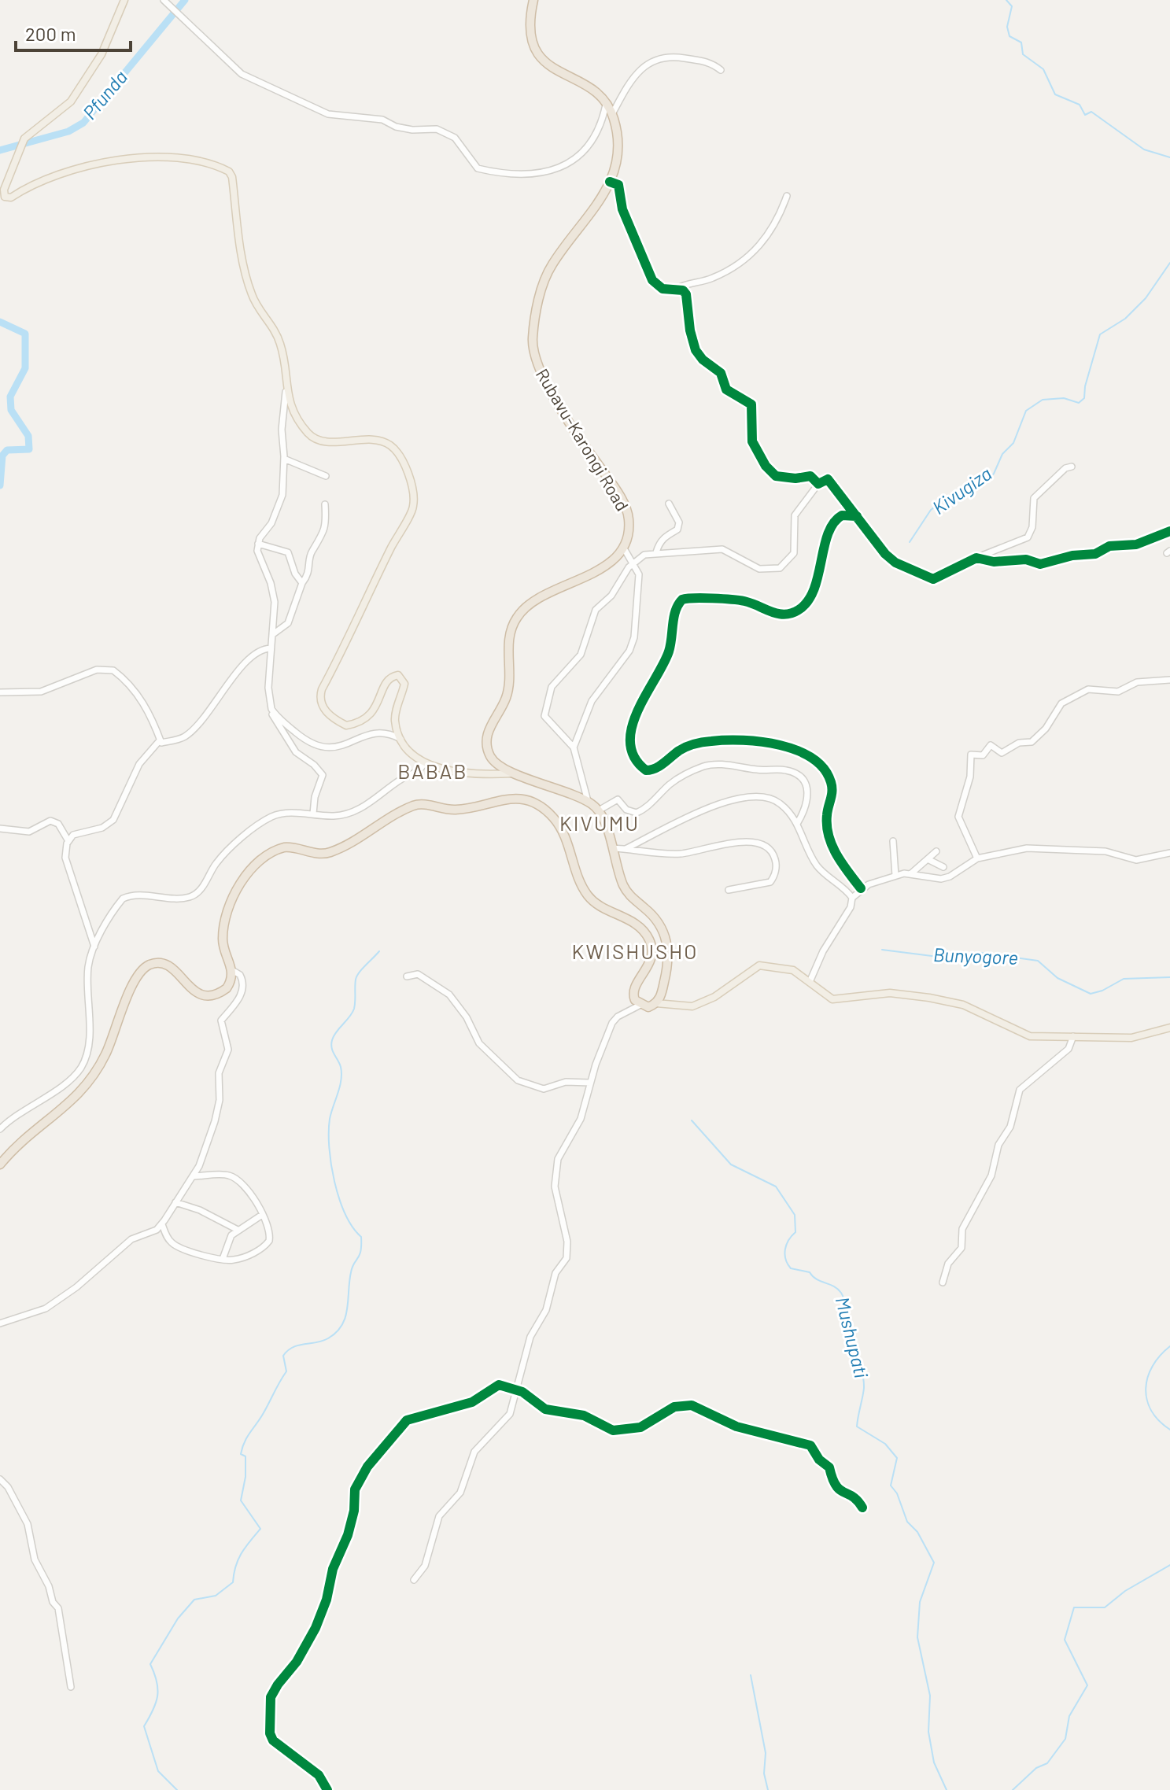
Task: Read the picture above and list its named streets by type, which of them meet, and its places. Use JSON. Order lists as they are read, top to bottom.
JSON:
{
  "streets": {
    "highway": ["Rubavu-Karongi Road"]
  },
  "districts": ["BABAB", "KIVUMU", "KWISHUSHO"],
  "water": [
    "Pfunda",
    "Kivugiza",
    "Bunyogore",
    "Mushupati"
  ],
  "scale_bar": "200 m"
}
